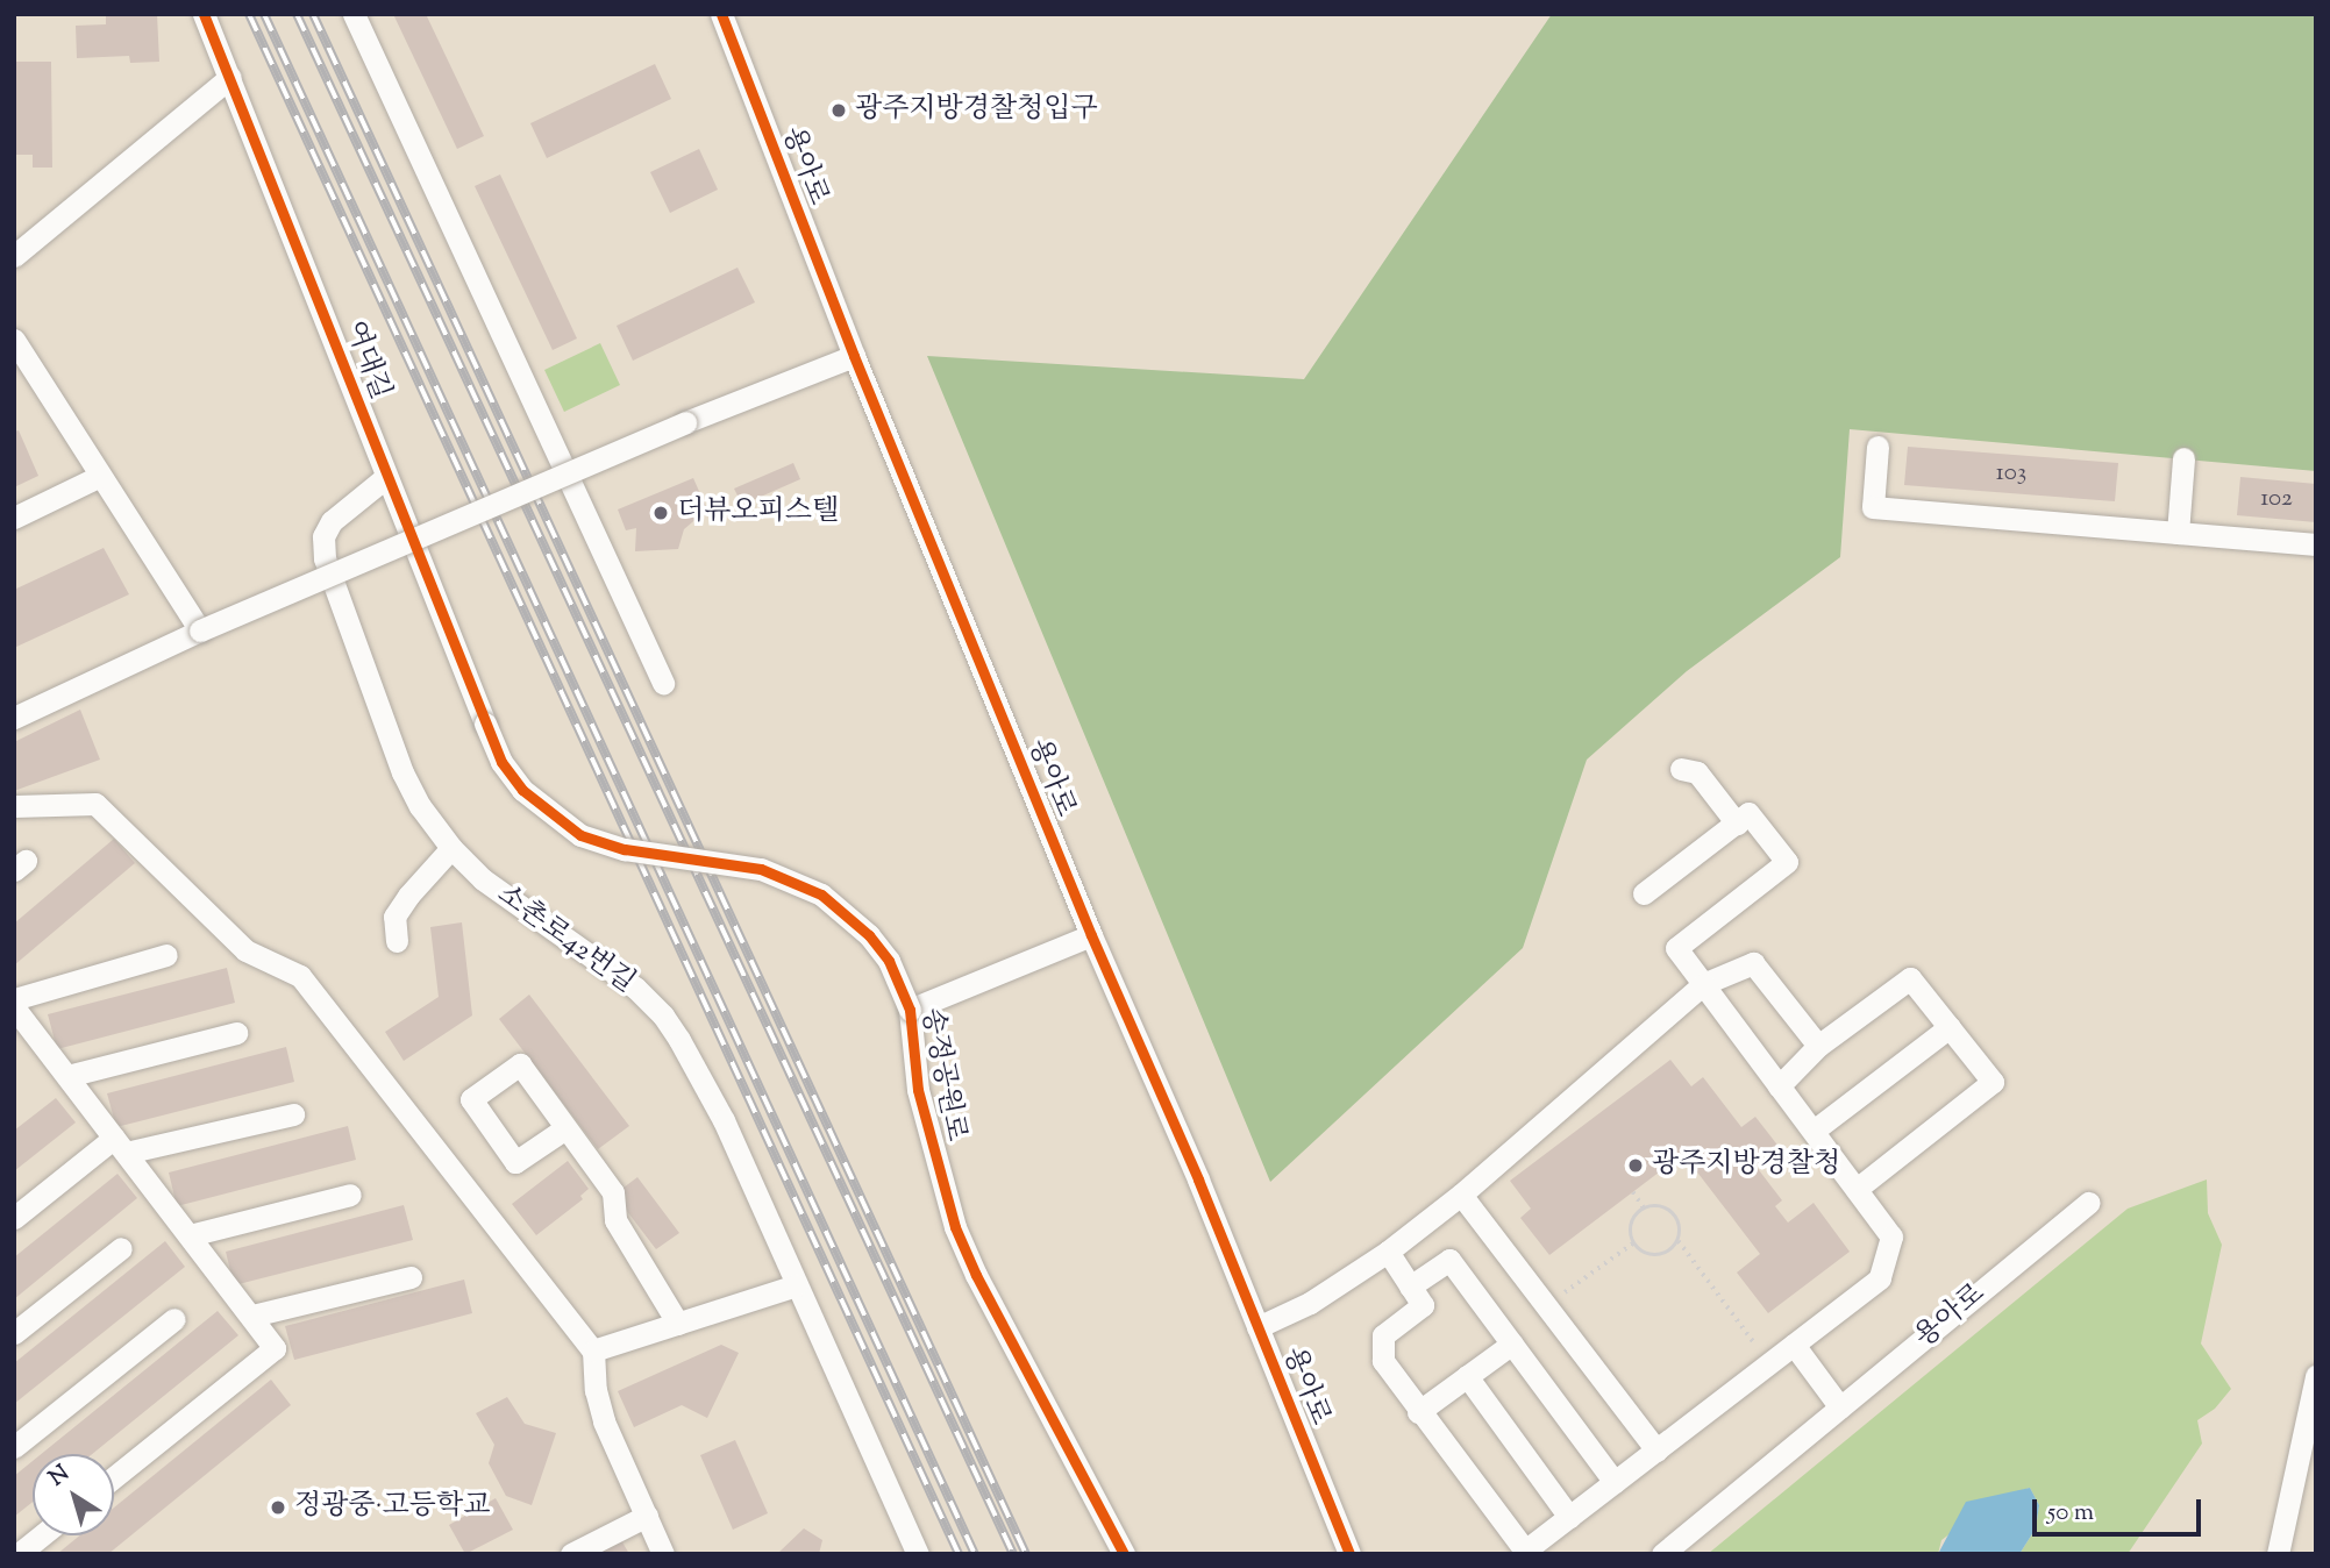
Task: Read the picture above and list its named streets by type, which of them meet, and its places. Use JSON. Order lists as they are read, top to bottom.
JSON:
{
  "streets": {
    "street": [
      "용아로",
      "여대길",
      "소촌로42번길",
      "송정공원로"
    ]
  },
  "crossings": [
    ["여대길", "소촌로42번길"],
    ["여대길", "송정공원로"]
  ],
  "places": [
    "광주지방경찰청입구",
    "더뷰오피스텔",
    "광주지방경찰청",
    "정광중·고등학교"
  ],
  "house_numbers": ["103", "102"],
  "scale_bar": "50 m",
  "north": "top left"
}
